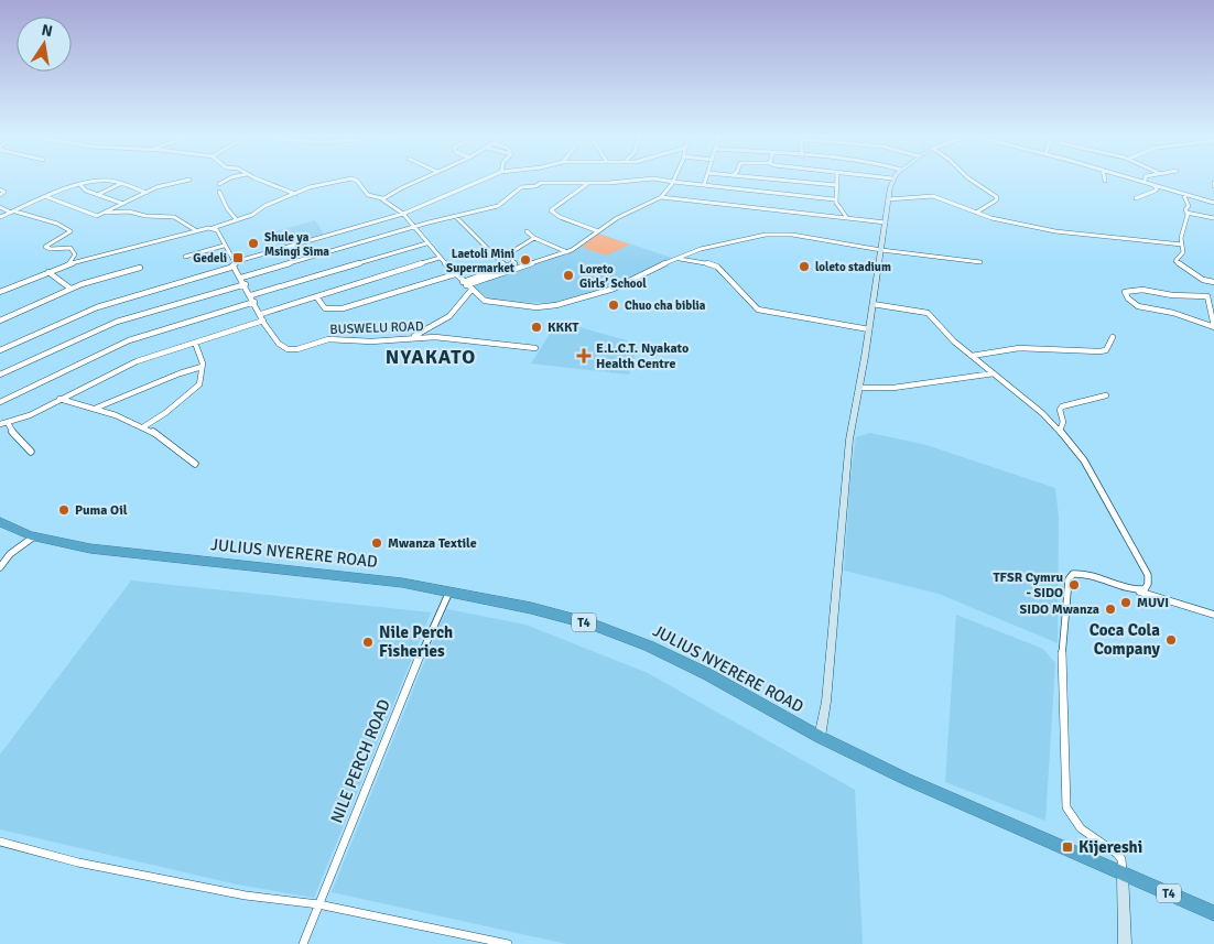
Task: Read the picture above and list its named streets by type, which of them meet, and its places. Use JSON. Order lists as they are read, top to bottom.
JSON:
{
  "streets": {
    "highway": ["JULIUS NYERERE ROAD", "T4"],
    "street": ["BUSWELU ROAD", "NILE PERCH ROAD"]
  },
  "crossings": [
    ["JULIUS NYERERE ROAD", "NILE PERCH ROAD"]
  ],
  "districts": ["NYAKATO"],
  "places": {
    "other": [
      "Shule ya Msingi Sima",
      "Laetoli Mini Supermarket",
      "loleto stadium",
      "Loreto Girls’ School",
      "Chuo cha biblia",
      "KKKT",
      "Puma Oil",
      "Mwanza Textile",
      "TFSR Cymru - SIDO",
      "MUVI",
      "SIDO Mwanza",
      "Coca Cola Company",
      "Nile Perch Fisheries"
    ],
    "transit": ["Gedeli", "Kijereshi"],
    "health": ["E.L.C.T. Nyakato Health Centre"]
  },
  "north": "top"
}
